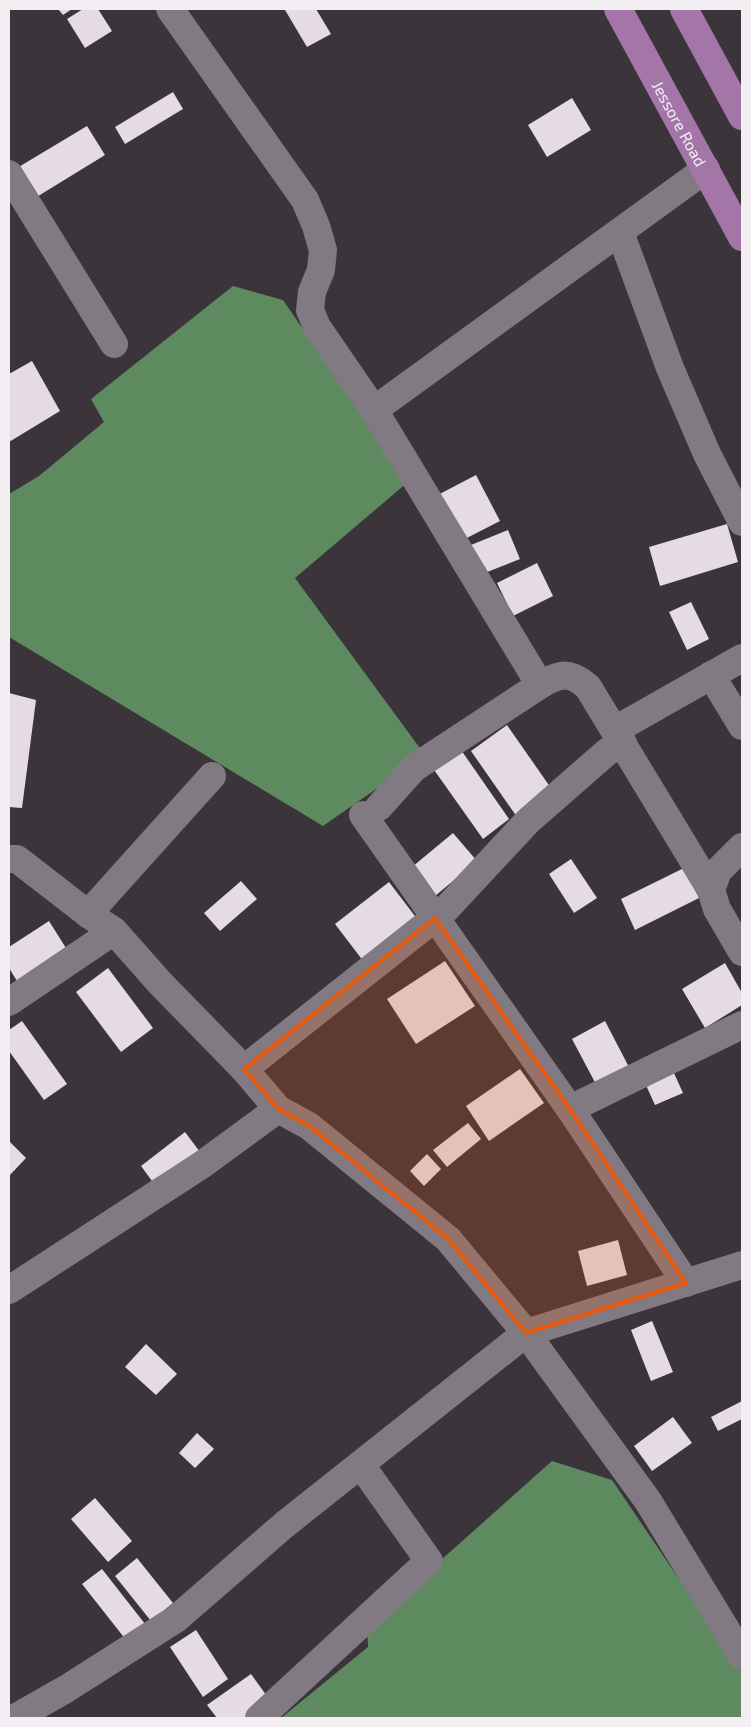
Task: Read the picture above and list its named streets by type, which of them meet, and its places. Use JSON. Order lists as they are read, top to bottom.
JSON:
{
  "streets": {
    "highway": ["Jessore Road"]
  }
}
